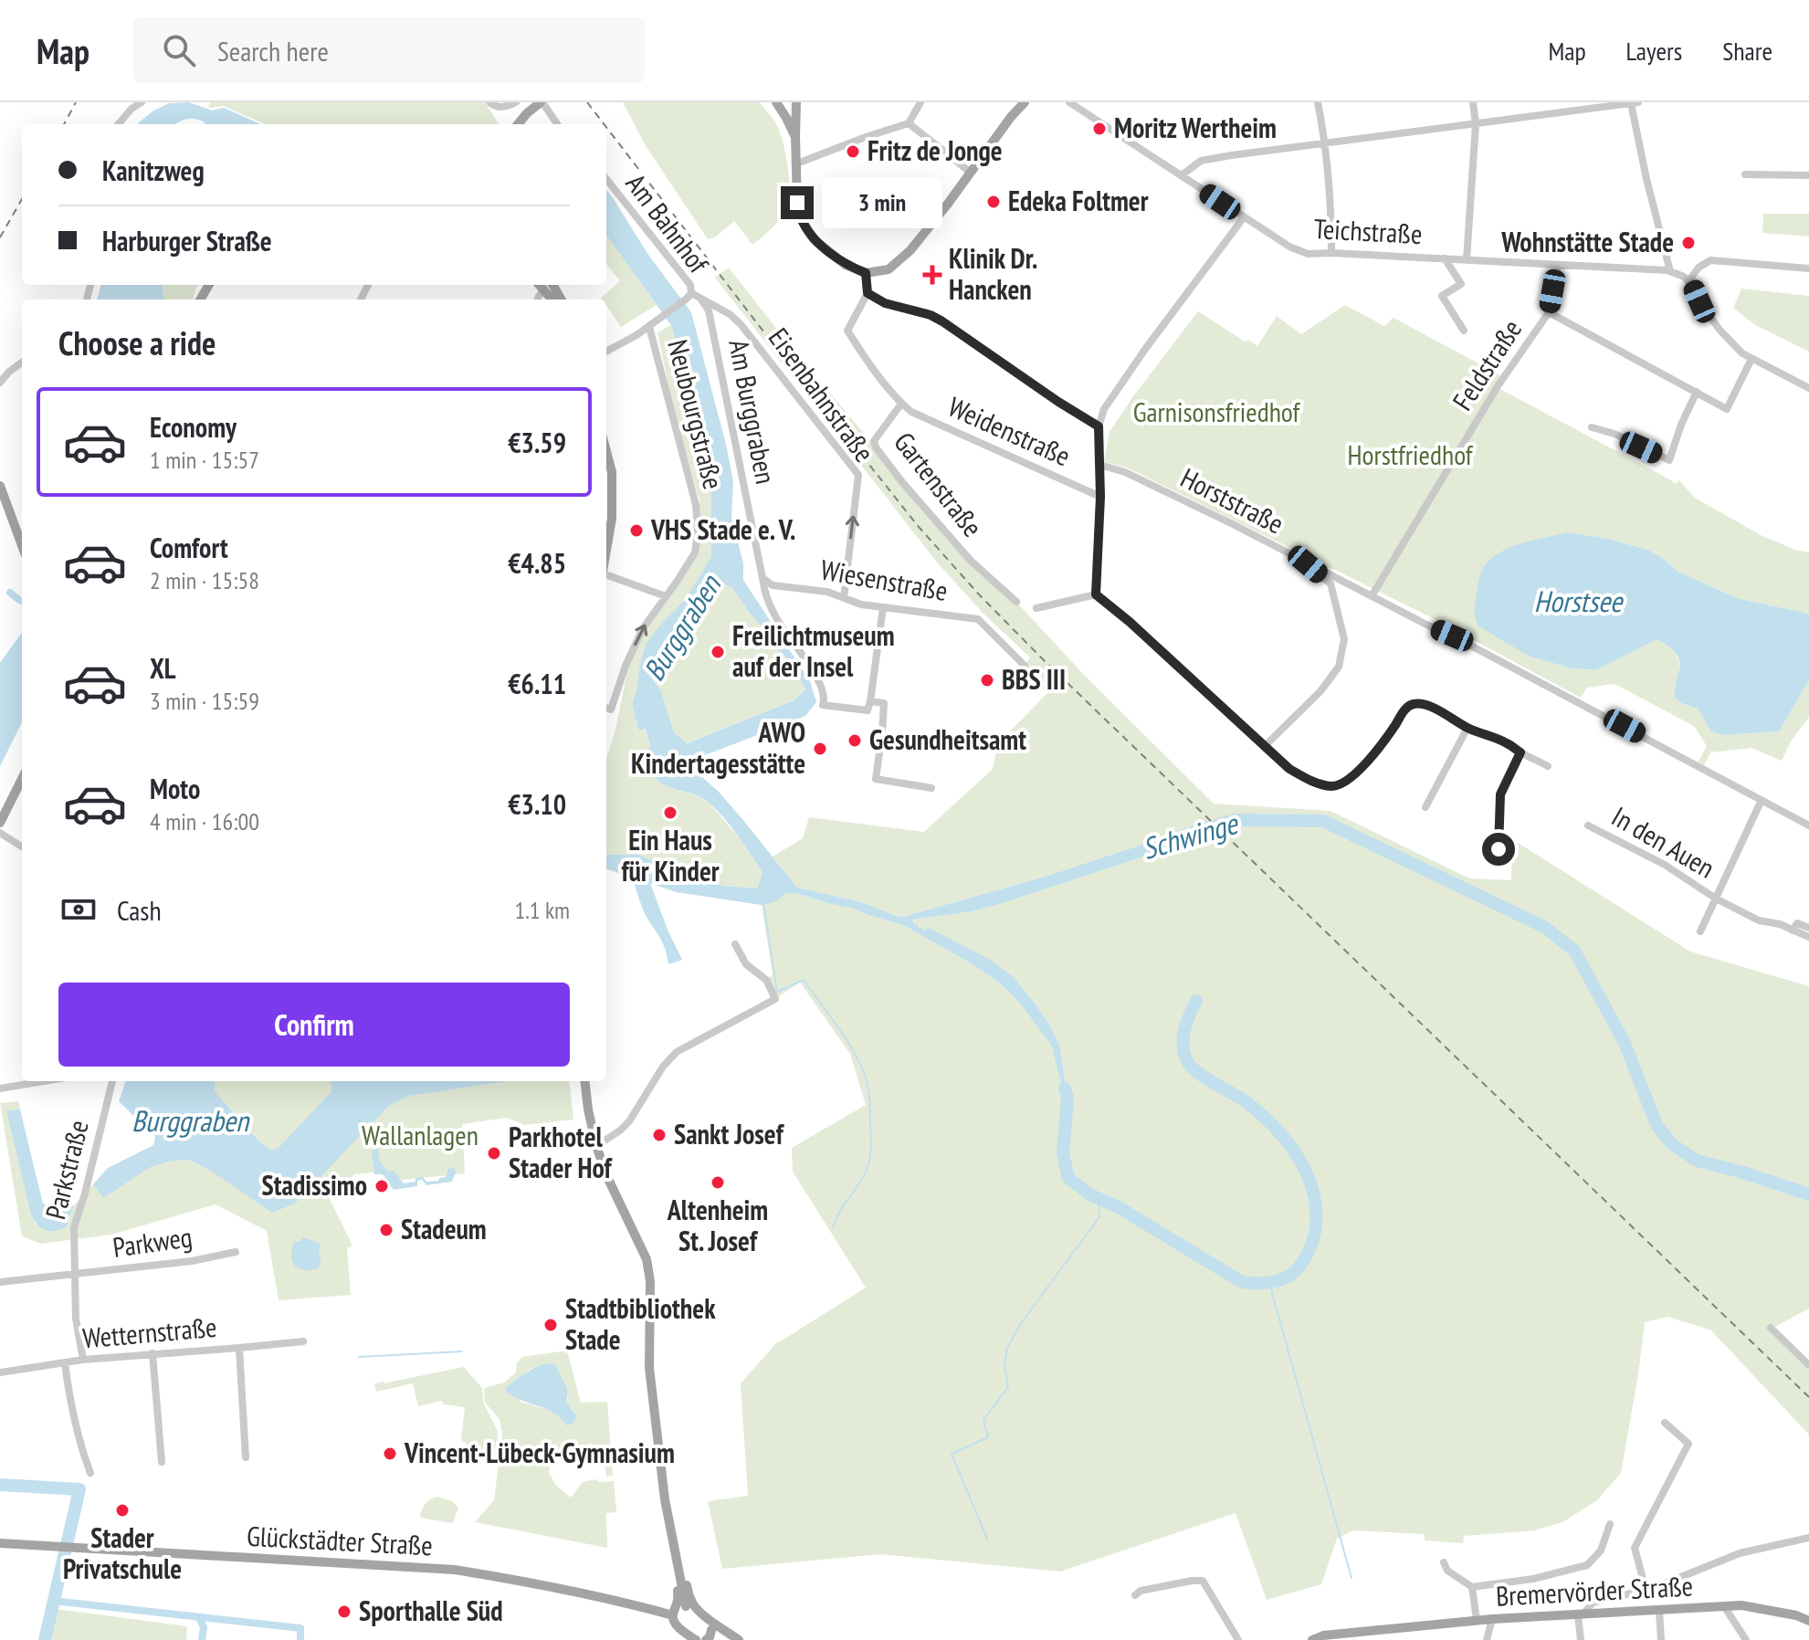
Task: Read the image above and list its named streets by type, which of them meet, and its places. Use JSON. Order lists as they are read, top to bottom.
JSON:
{
  "streets": {
    "main road": ["Glückstädter Straße", "Bremervörder Straße"],
    "street": [
      "Am Bahnhof",
      "Teichstraße",
      "Feldstraße",
      "Eisenbahnstraße",
      "Am Burggraben",
      "Neubourgstraße",
      "Weidenstraße",
      "Gartenstraße",
      "Horststraße",
      "Wiesenstraße",
      "In den Auen",
      "Parkstraße",
      "Parkweg",
      "Wetternstraße"
    ]
  },
  "crossings": [
    ["Am Bahnhof", "Eisenbahnstraße"],
    ["Teichstraße", "Feldstraße"],
    ["Feldstraße", "Horststraße"],
    ["Eisenbahnstraße", "Am Burggraben"],
    ["Eisenbahnstraße", "Wiesenstraße"],
    ["Am Burggraben", "Wiesenstraße"],
    ["Weidenstraße", "Gartenstraße"],
    ["Horststraße", "In den Auen"],
    ["Parkstraße", "Parkweg"],
    ["Parkstraße", "Wetternstraße"]
  ],
  "one_way": ["Eisenbahnstraße"],
  "water": ["Horstsee", "Burggraben", "Schwinge"],
  "parks": ["Garnisonsfriedhof", "Horstfriedhof", "Wallanlagen"],
  "places": {
    "other": [
      "Moritz Wertheim",
      "Fritz de Jonge",
      "Edeka Foltmer",
      "Wohnstätte Stade",
      "VHS Stade e. V.",
      "Freilichtmuseum auf der Insel",
      "BBS III",
      "Gesundheitsamt",
      "AWO Kindertagesstätte",
      "Ein Haus für Kinder",
      "Sankt Josef",
      "Parkhotel Stader Hof",
      "Altenheim St. Josef",
      "Stadissimo",
      "Stadeum",
      "Stadtbibliothek Stade",
      "Vincent-Lübeck-Gymnasium",
      "Stader Privatschule",
      "Sporthalle Süd"
    ],
    "health": ["Klinik Dr. Hancken"]
  },
  "page": {
    "header": "Map",
    "search": "Search here",
    "nav": ["Map", "Layers", "Share"],
    "banner": ["Kanitzweg", "Harburger Straße"],
    "bubble": "3 min",
    "heading": "Choose a ride",
    "list": [
      {
        "name": "Economy",
        "note": "1 min · 15:57",
        "value": "€3.59"
      },
      {
        "name": "Comfort",
        "note": "2 min · 15:58",
        "value": "€4.85"
      },
      {
        "name": "XL",
        "note": "3 min · 15:59",
        "value": "€6.11"
      },
      {
        "name": "Moto",
        "note": "4 min · 16:00",
        "value": "€3.10"
      }
    ],
    "pay": ["Cash", "1.1 km"],
    "buttons": "Confirm"
  }
}
